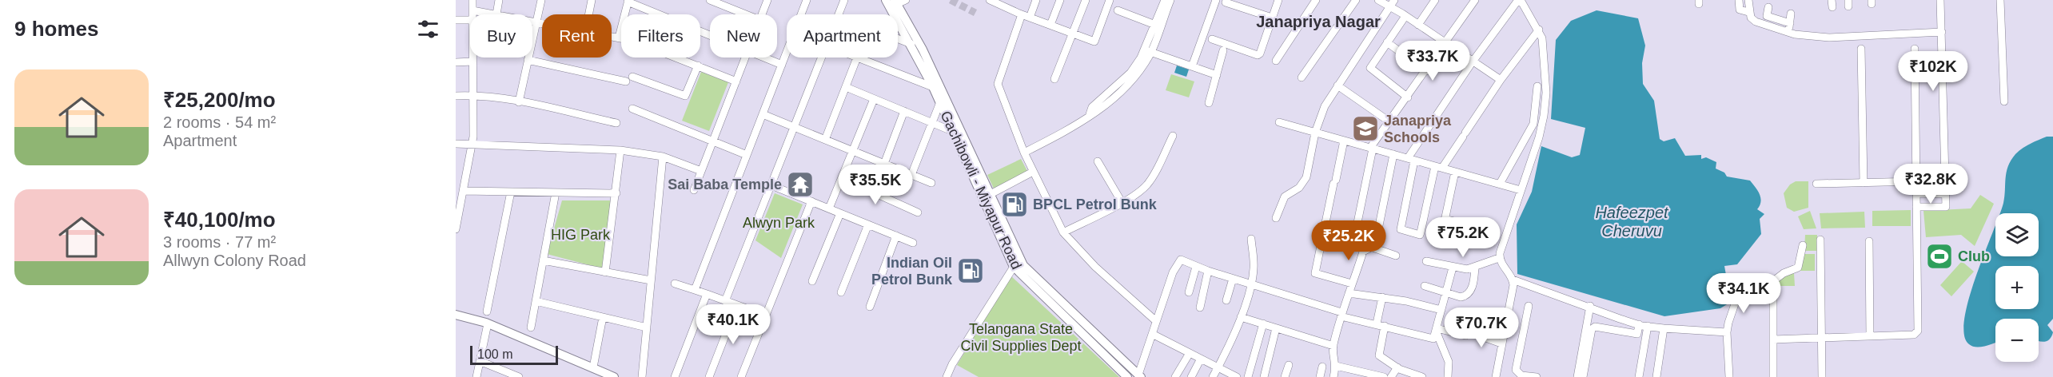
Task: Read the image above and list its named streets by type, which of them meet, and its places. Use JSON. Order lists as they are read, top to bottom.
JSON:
{
  "streets": {
    "main road": ["Gachibowli - Miyapur Road"]
  },
  "districts": ["Janapriya Nagar"],
  "water": ["Hafeezpet Cheruvu"],
  "parks": ["Alwyn Park", "HIG Park", "Telangana State Civil Supplies Dept"],
  "places": {
    "school or university": ["Janapriya Schools"],
    "temple": ["Sai Baba Temple"],
    "fuel station": ["BPCL Petrol Bunk", "Indian Oil Petrol Bunk"],
    "sports": ["Club"]
  },
  "scale_bar": "100 m",
  "page": {
    "heading": "9 homes",
    "chip": [
      "Buy",
      "Rent",
      "Filters",
      "New",
      "Apartment"
    ],
    "price": [
      "₹33.7K",
      "₹102K",
      "₹32.8K",
      "₹35.5K",
      "₹75.2K",
      "₹25.2K",
      "₹34.1K",
      "₹40.1K",
      "₹70.7K"
    ],
    "list": [
      {
        "name": "₹25,200/mo",
        "note": "2 rooms · 54 m² · Apartment"
      },
      {
        "name": "₹40,100/mo",
        "note": "3 rooms · 77 m² · Allwyn Colony Road"
      }
    ],
    "map_buttons": ["+", "−"],
    "scale": "100 m"
  }
}
